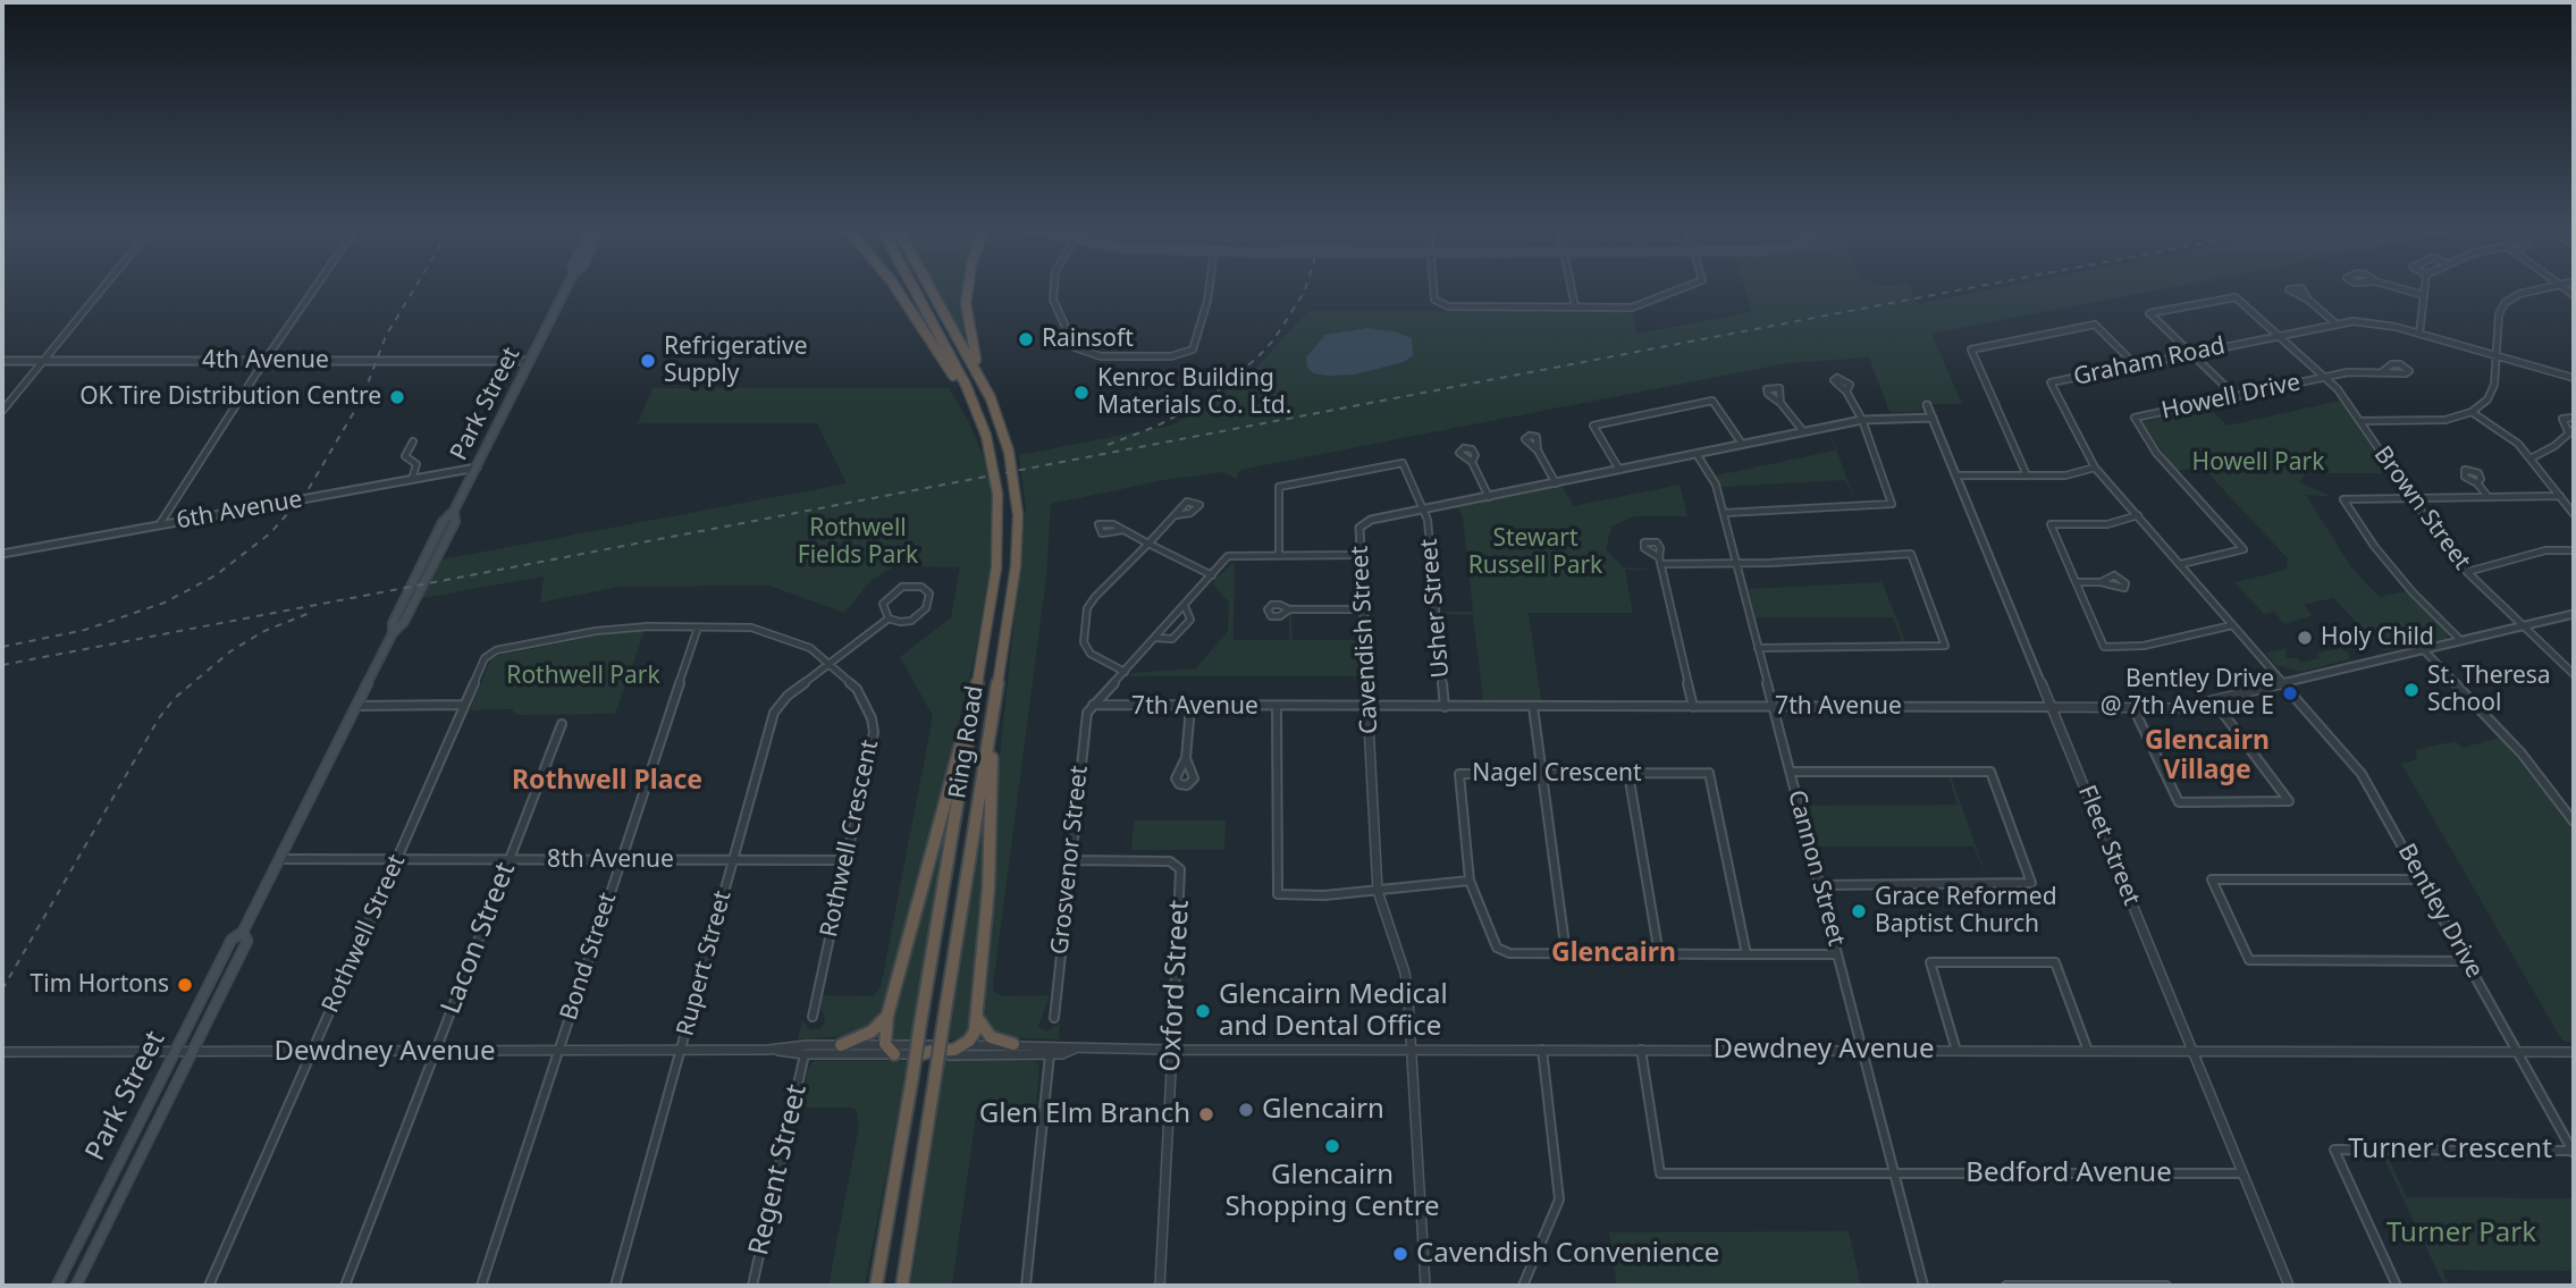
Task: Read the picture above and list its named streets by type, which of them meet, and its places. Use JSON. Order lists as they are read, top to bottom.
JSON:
{
  "streets": {
    "highway": ["Ring Road"],
    "main road": ["Park Street"],
    "street": [
      "4th Avenue",
      "Graham Road",
      "Howell Drive",
      "Brown Street",
      "6th Avenue",
      "Usher Street",
      "Cavendish Street",
      "7th Avenue",
      "Nagel Crescent",
      "Rothwell Crescent",
      "Fleet Street",
      "8th Avenue",
      "Grosvenor Street",
      "Cannon Street",
      "Bentley Drive",
      "Rothwell Street",
      "Lacon Street",
      "Bond Street",
      "Rupert Street",
      "Oxford Street",
      "Dewdney Avenue",
      "Turner Crescent",
      "Regent Street",
      "Bedford Avenue"
    ]
  },
  "crossings": [
    ["4th Avenue", "Park Street"],
    ["Graham Road", "Howell Drive"],
    ["Graham Road", "Brown Street"],
    ["Graham Road", "7th Avenue"],
    ["Graham Road", "Bentley Drive"],
    ["Howell Drive", "Brown Street"],
    ["Park Street", "6th Avenue"],
    ["Park Street", "8th Avenue"],
    ["Park Street", "Dewdney Avenue"],
    ["Brown Street", "7th Avenue"],
    ["Usher Street", "Cavendish Street"],
    ["Usher Street", "7th Avenue"],
    ["Cavendish Street", "7th Avenue"],
    ["Cavendish Street", "Fleet Street"],
    ["Cavendish Street", "Cannon Street"],
    ["Cavendish Street", "Dewdney Avenue"],
    ["7th Avenue", "Fleet Street"],
    ["7th Avenue", "Grosvenor Street"],
    ["7th Avenue", "Cannon Street"],
    ["7th Avenue", "Bentley Drive"],
    ["Nagel Crescent", "Cannon Street"],
    ["Rothwell Crescent", "8th Avenue"],
    ["Rothwell Crescent", "Rothwell Street"],
    ["Rothwell Crescent", "Bond Street"],
    ["Rothwell Crescent", "Rupert Street"],
    ["Fleet Street", "Dewdney Avenue"],
    ["Fleet Street", "Bedford Avenue"],
    ["8th Avenue", "Rothwell Street"],
    ["8th Avenue", "Lacon Street"],
    ["8th Avenue", "Bond Street"],
    ["8th Avenue", "Rupert Street"],
    ["Grosvenor Street", "Oxford Street"],
    ["Cannon Street", "Dewdney Avenue"],
    ["Cannon Street", "Bedford Avenue"],
    ["Bentley Drive", "Dewdney Avenue"],
    ["Bentley Drive", "Turner Crescent"],
    ["Rothwell Street", "Dewdney Avenue"],
    ["Lacon Street", "Dewdney Avenue"],
    ["Bond Street", "Dewdney Avenue"],
    ["Rupert Street", "Dewdney Avenue"],
    ["Oxford Street", "Dewdney Avenue"],
    ["Dewdney Avenue", "Regent Street"],
    ["Dewdney Avenue", "Bedford Avenue"]
  ],
  "districts": ["Glencairn Village", "Rothwell Place", "Glencairn"],
  "parks": [
    "Howell Park",
    "Rothwell Fields Park",
    "Stewart Russell Park",
    "Rothwell Park",
    "Turner Park"
  ],
  "places": [
    "Rainsoft",
    "Refrigerative Supply",
    "Kenroc Building Materials Co. Ltd.",
    "OK Tire Distribution Centre",
    "Holy Child",
    "St. Theresa School",
    "Bentley Drive @ 7th Avenue E",
    "Grace Reformed Baptist Church",
    "Tim Hortons",
    "Glencairn Medical and Dental Office",
    "Glencairn",
    "Glen Elm Branch",
    "Glencairn Shopping Centre",
    "Cavendish Convenience"
  ]
}
